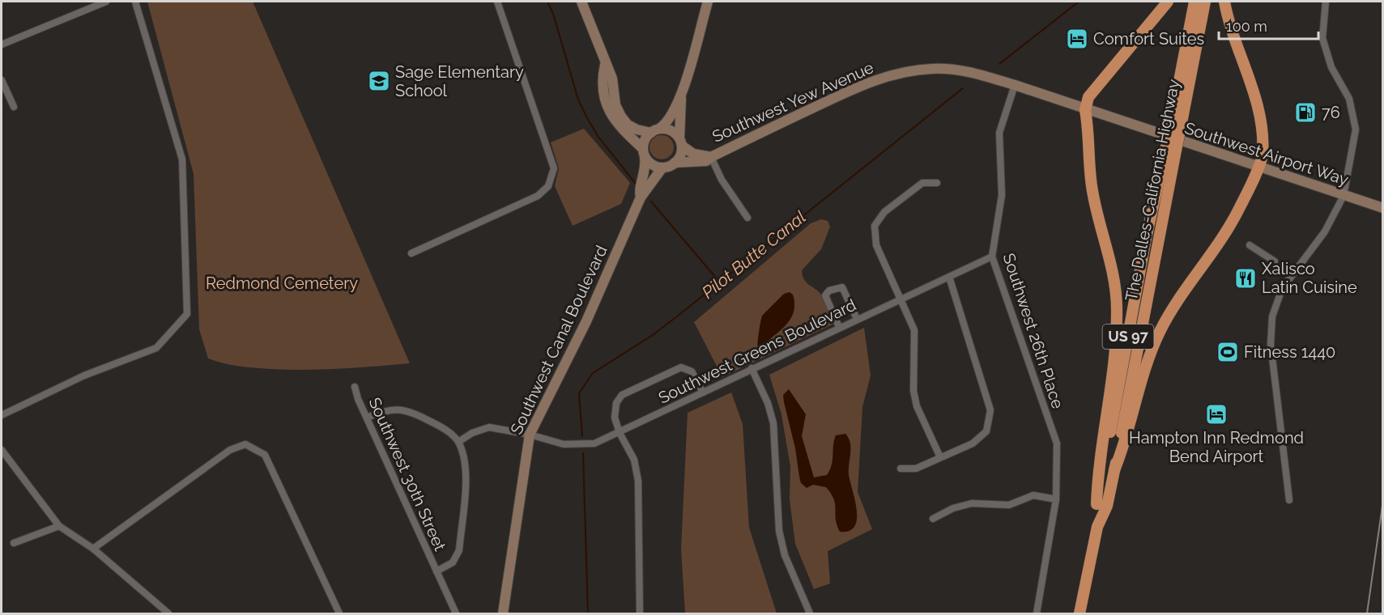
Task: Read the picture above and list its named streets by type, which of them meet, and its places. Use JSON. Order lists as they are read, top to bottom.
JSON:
{
  "streets": {
    "highway": ["The Dalles-California Highway", "US 97"],
    "main road": ["Southwest Yew Avenue", "Southwest Airport Way", "Southwest Canal Boulevard"],
    "street": ["Southwest 26th Place", "Southwest Greens Boulevard", "Southwest 30th Street"]
  },
  "crossings": [
    ["Southwest Yew Avenue", "Southwest Airport Way"],
    ["Southwest Yew Avenue", "Southwest 26th Place"],
    ["Southwest Yew Avenue", "Southwest Canal Boulevard"],
    ["Southwest 26th Place", "Southwest Greens Boulevard"],
    ["Southwest Canal Boulevard", "Southwest Greens Boulevard"]
  ],
  "water": ["Pilot Butte Canal"],
  "parks": ["Redmond Cemetery"],
  "places": {
    "hotel": ["Comfort Suites", "Hampton Inn Redmond Bend Airport"],
    "school or university": ["Sage Elementary School"],
    "fuel station": ["76"],
    "restaurant": ["Xalisco Latin Cuisine"],
    "sports": ["Fitness 1440"]
  },
  "scale_bar": "100 m"
}
